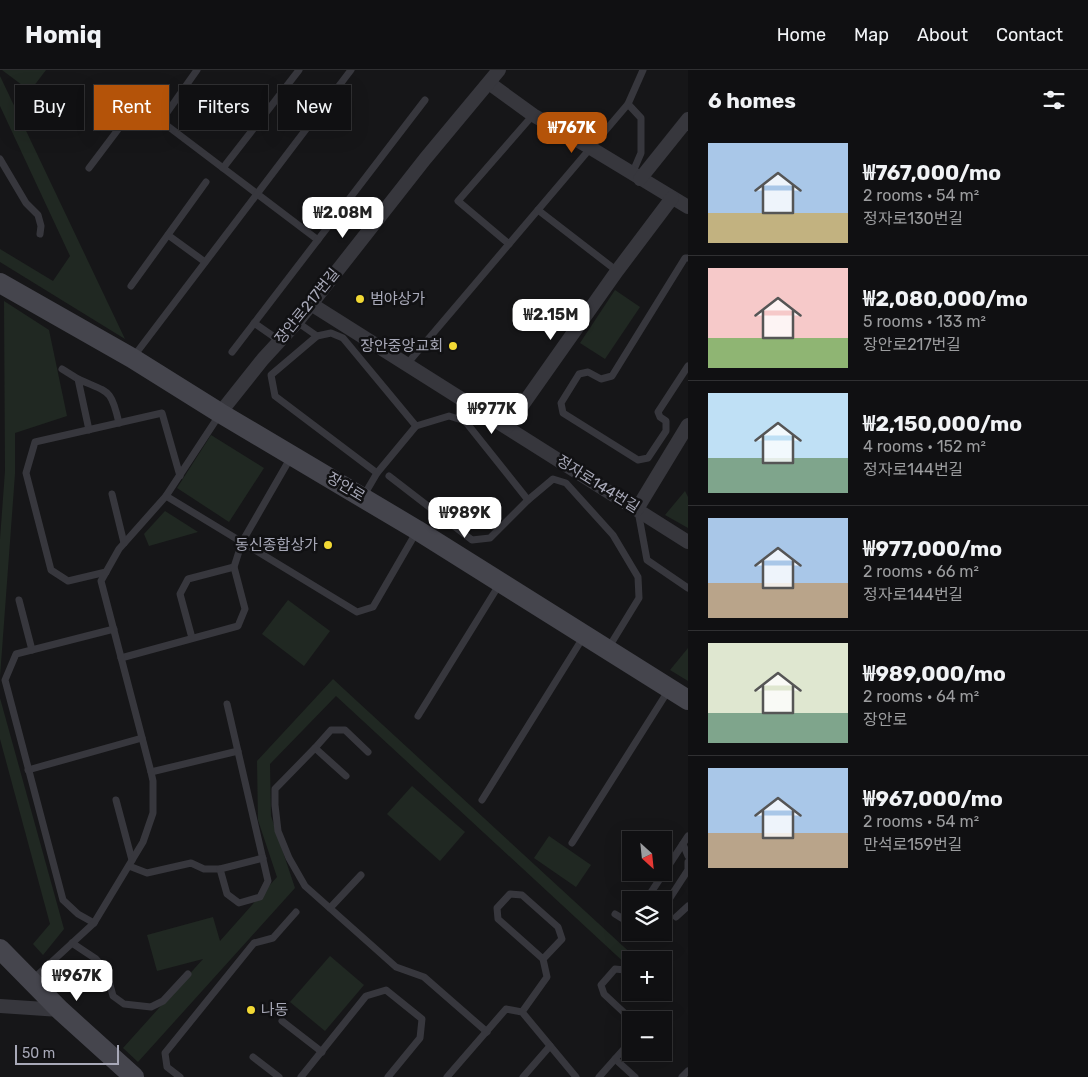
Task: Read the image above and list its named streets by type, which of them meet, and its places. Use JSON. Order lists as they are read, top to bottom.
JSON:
{
  "streets": {
    "main road": ["장안로"],
    "street": ["장안로217번길", "정자로144번길"]
  },
  "crossings": [
    ["장안로217번길", "정자로144번길"],
    ["장안로217번길", "장안로"]
  ],
  "places": [
    "범야상가",
    "장안중앙교회",
    "동신종합상가",
    "나동"
  ],
  "scale_bar": "50 m",
  "north": "bottom right",
  "page": {
    "header": "Homiq",
    "nav": [
      "Home",
      "Map",
      "About",
      "Contact"
    ],
    "heading": "6 homes",
    "chip": [
      "Buy",
      "Rent",
      "Filters",
      "New"
    ],
    "price": [
      "₩767K",
      "₩2.08M",
      "₩2.15M",
      "₩977K",
      "₩989K",
      "₩967K"
    ],
    "list": [
      {
        "name": "₩767,000/mo",
        "note": "2 rooms · 54 m² · 정자로130번길"
      },
      {
        "name": "₩2,080,000/mo",
        "note": "5 rooms · 133 m² · 장안로217번길"
      },
      {
        "name": "₩2,150,000/mo",
        "note": "4 rooms · 152 m² · 정자로144번길"
      },
      {
        "name": "₩977,000/mo",
        "note": "2 rooms · 66 m² · 정자로144번길"
      },
      {
        "name": "₩989,000/mo",
        "note": "2 rooms · 64 m² · 장안로"
      },
      {
        "name": "₩967,000/mo",
        "note": "2 rooms · 54 m² · 만석로159번길"
      }
    ],
    "map_buttons": ["+", "−"],
    "scale": "50 m"
  }
}
